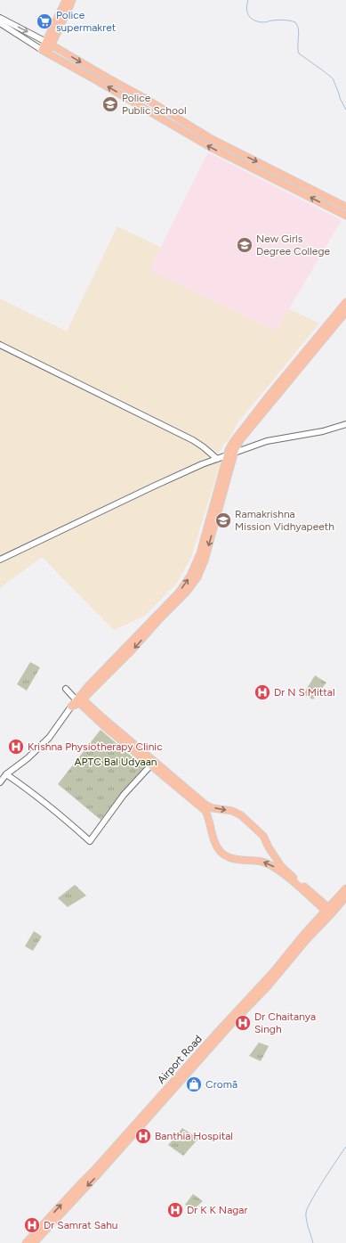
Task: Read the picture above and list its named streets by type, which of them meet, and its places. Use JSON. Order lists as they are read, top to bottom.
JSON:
{
  "streets": {
    "main road": ["Airport Road"]
  },
  "parks": ["APTC Bal Udyaan"],
  "places": {
    "supermarket": ["Police supermakret"],
    "school or university": ["Police Public School", "New Girls Degree College", "Ramakrishna Mission Vidhyapeeth"],
    "hospital": [
      "Dr N S Mittal",
      "Krishna Physiotherapy Clinic",
      "Dr Chaitanya Singh",
      "Banthia Hospital",
      "Dr K K Nagar",
      "Dr Samrat Sahu"
    ],
    "shop": ["Cromā"]
  }
}
